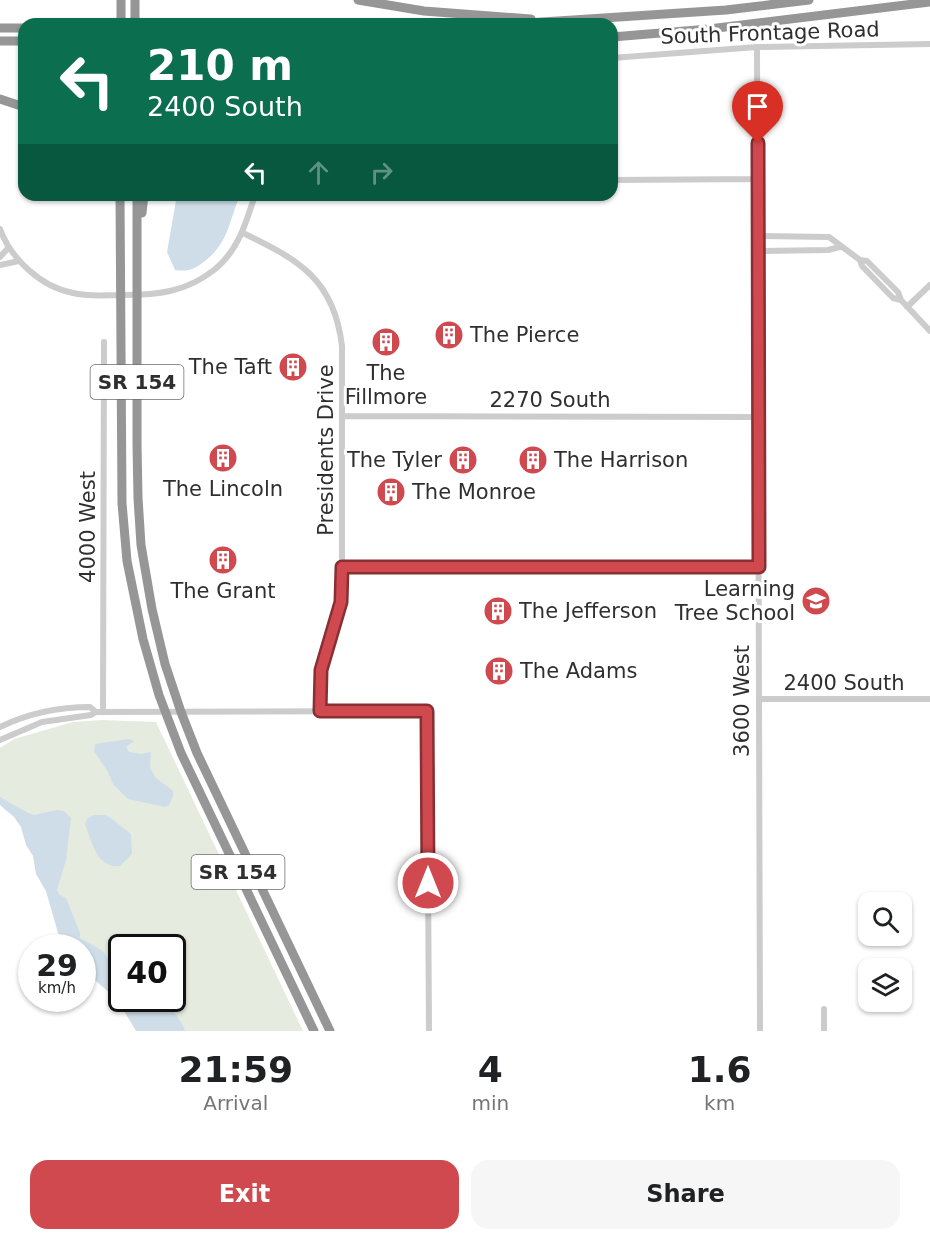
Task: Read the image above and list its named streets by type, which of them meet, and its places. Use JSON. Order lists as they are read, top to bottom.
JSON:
{
  "streets": {
    "highway": ["SR 154"],
    "street": [
      "South Frontage Road",
      "2270 South",
      "Presidents Drive",
      "4000 West",
      "2400 South",
      "3600 West"
    ]
  },
  "crossings": [
    ["South Frontage Road", "3600 West"],
    ["2270 South", "Presidents Drive"],
    ["2270 South", "3600 West"],
    ["2400 South", "3600 West"]
  ],
  "places": {
    "building": [
      "The Pierce",
      "The Fillmore",
      "The Taft",
      "The Lincoln",
      "The Tyler",
      "The Harrison",
      "The Monroe",
      "The Grant",
      "The Jefferson",
      "The Adams"
    ],
    "school or university": ["Learning Tree School"]
  },
  "page": {
    "turn": ["210 m", "2400 South"],
    "speed": "29 km/h",
    "limit": "40",
    "eta": [
      "21:59",
      "Arrival",
      "4",
      "min",
      "1.6",
      "km"
    ],
    "buttons": ["Exit", "Share"]
  }
}
